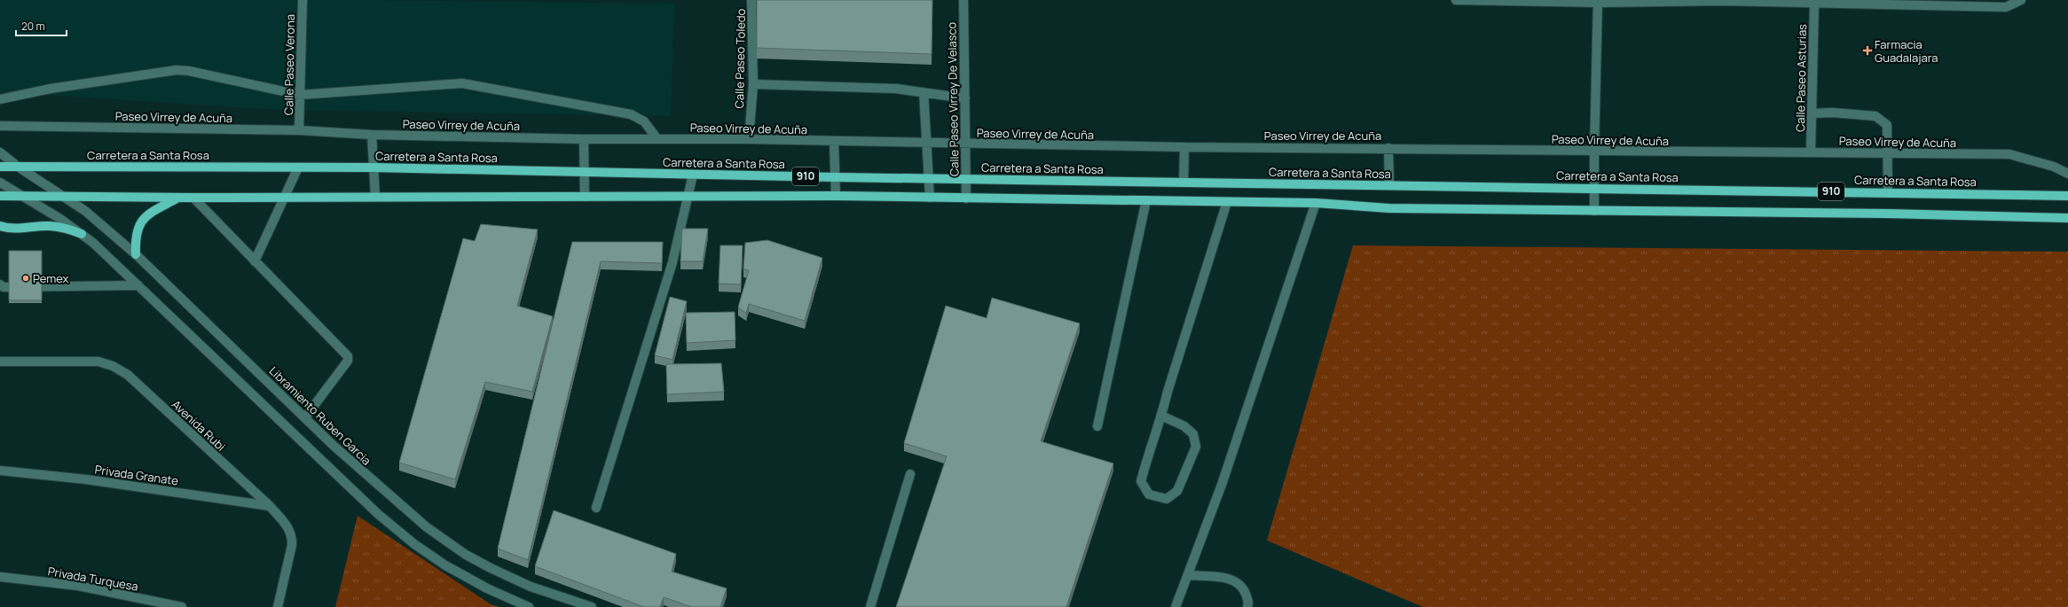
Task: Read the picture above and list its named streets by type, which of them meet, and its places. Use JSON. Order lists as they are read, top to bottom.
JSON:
{
  "streets": {
    "main road": ["Carretera a Santa Rosa", "910"],
    "street": [
      "Calle Paseo Toledo",
      "Calle Paseo Verona",
      "Calle Paseo Asturias",
      "Calle Paseo Virrey De Velasco",
      "Paseo Virrey de Acuña",
      "Libramiento Ruben Garcia",
      "Avenida Rubi",
      "Privada Granate",
      "Privada Turquesa"
    ]
  },
  "crossings": [
    ["Calle Paseo Toledo", "Paseo Virrey de Acuña"],
    ["Calle Paseo Verona", "Paseo Virrey de Acuña"],
    ["Calle Paseo Asturias", "Paseo Virrey de Acuña"],
    ["Calle Paseo Virrey De Velasco", "Paseo Virrey de Acuña"],
    ["Calle Paseo Virrey De Velasco", "Carretera a Santa Rosa"],
    ["Calle Paseo Virrey De Velasco", "910"],
    ["Carretera a Santa Rosa", "Libramiento Ruben Garcia"],
    ["910", "Libramiento Ruben Garcia"],
    ["Avenida Rubi", "Privada Granate"]
  ],
  "places": {
    "health": ["Farmacia Guadalajara"],
    "other": ["Pemex"]
  },
  "scale_bar": "20 m"
}
